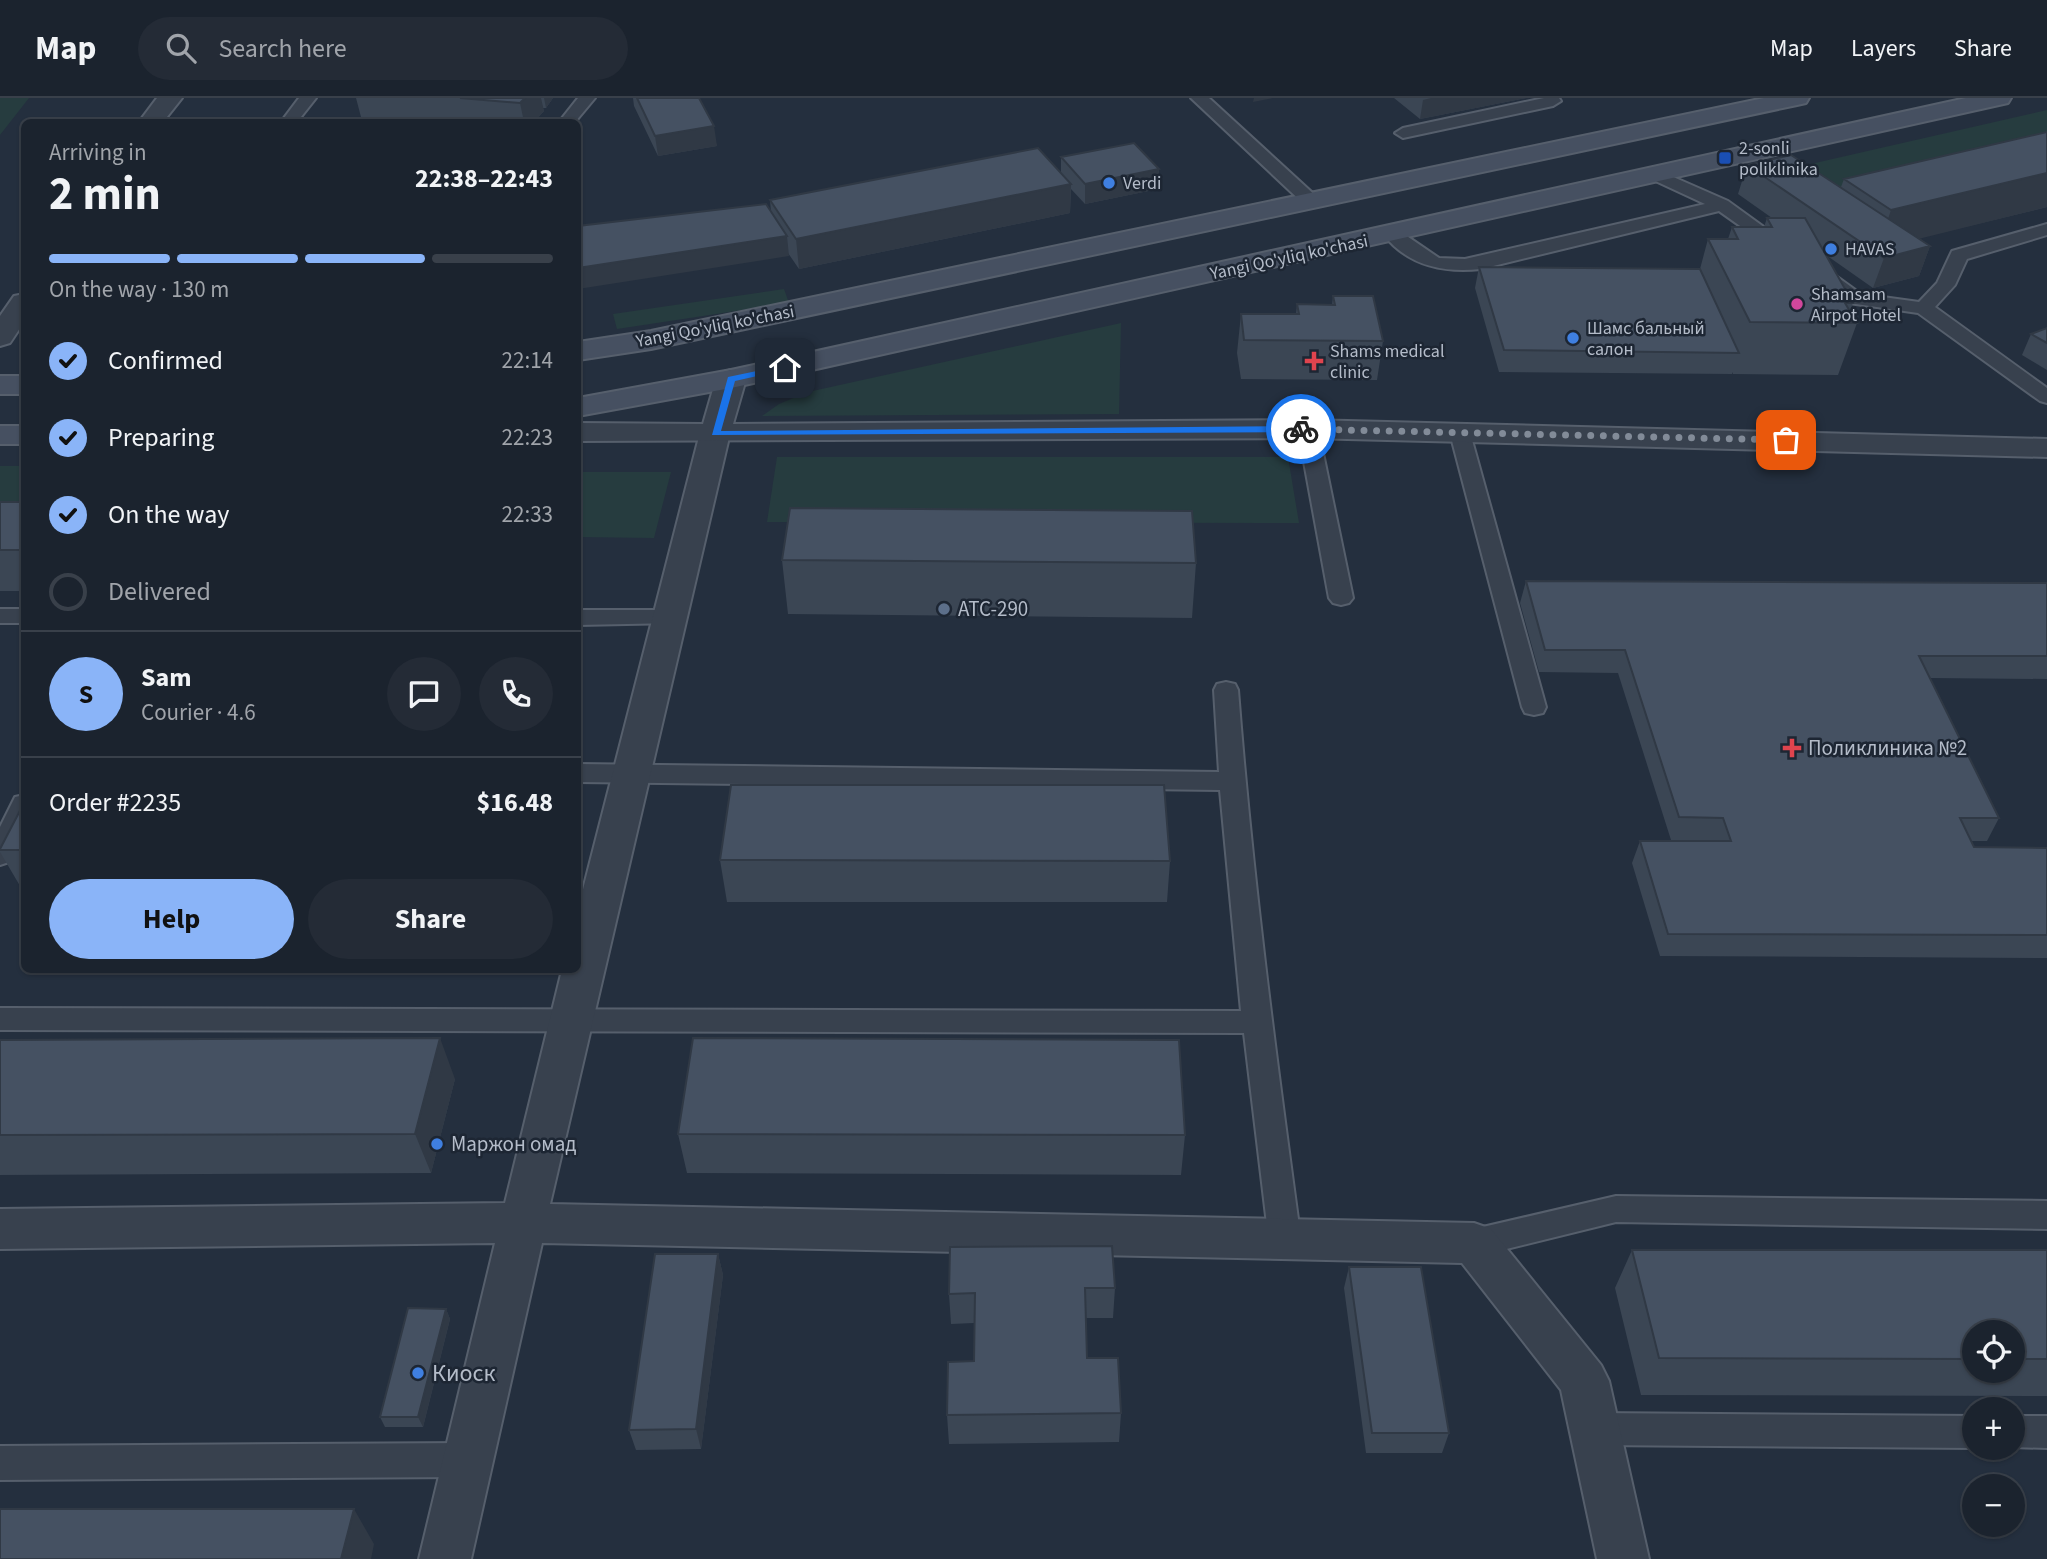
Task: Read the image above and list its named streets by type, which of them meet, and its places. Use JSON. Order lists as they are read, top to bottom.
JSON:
{
  "streets": {
    "main road": ["Yangi Qo'yliq ko'chasi"]
  },
  "places": {
    "transit": ["2-sonli poliklinika"],
    "other": [
      "Verdi",
      "HAVAS",
      "Shamsam Airpot Hotel",
      "Шамс бальный салон",
      "ATC-290",
      "Маржон омад",
      "Киоск"
    ],
    "health": ["Shams medical clinic", "Поликлиника №2"]
  },
  "page": {
    "header": "Map",
    "search": "Search here",
    "nav": ["Map", "Layers", "Share"],
    "heading": ["2 min", "Arriving in", "22:38–22:43"],
    "panel": [
      "Sam",
      "Courier · 4.6",
      "Order #2235",
      "$16.48"
    ],
    "bar": "On the way · 130 m",
    "list": [
      ["Confirmed", "22:14"],
      ["Preparing", "22:23"],
      ["On the way", "22:33"],
      "Delivered"
    ],
    "round": "S",
    "buttons": ["Help", "Share"],
    "map_buttons": ["+", "−"]
  }
}
